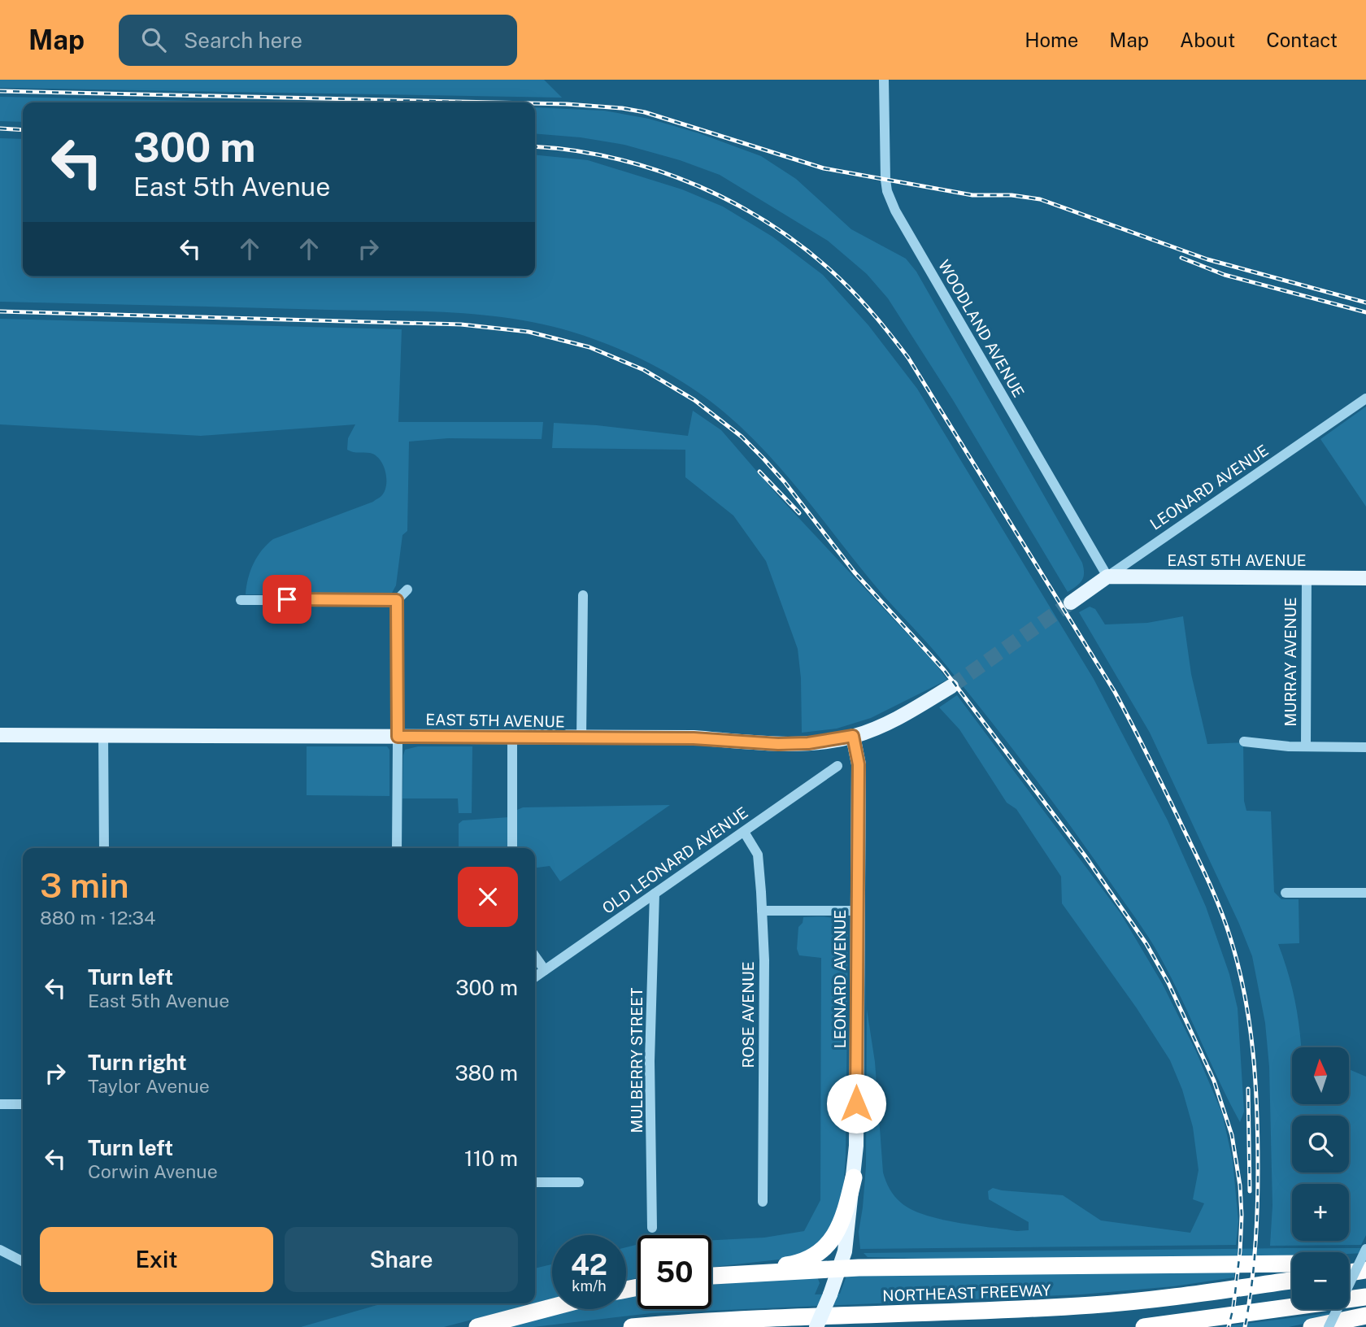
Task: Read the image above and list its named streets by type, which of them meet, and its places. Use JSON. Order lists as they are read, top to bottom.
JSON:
{
  "streets": {
    "highway": ["NORTHEAST FREEWAY"],
    "main road": ["LEONARD AVENUE", "EAST 5TH AVENUE"],
    "street": [
      "WOODLAND AVENUE",
      "MURRAY AVENUE",
      "OLD LEONARD AVENUE",
      "ROSE AVENUE",
      "MULBERRY STREET"
    ]
  },
  "crossings": [
    ["WOODLAND AVENUE", "LEONARD AVENUE"],
    ["WOODLAND AVENUE", "EAST 5TH AVENUE"],
    ["LEONARD AVENUE", "EAST 5TH AVENUE"],
    ["EAST 5TH AVENUE", "MURRAY AVENUE"],
    ["OLD LEONARD AVENUE", "ROSE AVENUE"],
    ["OLD LEONARD AVENUE", "MULBERRY STREET"]
  ],
  "north": "top",
  "page": {
    "header": "Map",
    "search": "Search here",
    "nav": [
      "Home",
      "Map",
      "About",
      "Contact"
    ],
    "turn": ["300 m", "East 5th Avenue"],
    "heading": ["3 min", "880 m · 12:34"],
    "list": [
      {
        "name": "Turn left",
        "note": "East 5th Avenue",
        "value": "300 m"
      },
      {
        "name": "Turn right",
        "note": "Taylor Avenue",
        "value": "380 m"
      },
      {
        "name": "Turn left",
        "note": "Corwin Avenue",
        "value": "110 m"
      }
    ],
    "map_buttons": ["+", "−"],
    "buttons": ["Exit", "Share"],
    "speed": "42 km/h",
    "limit": "50"
  }
}
